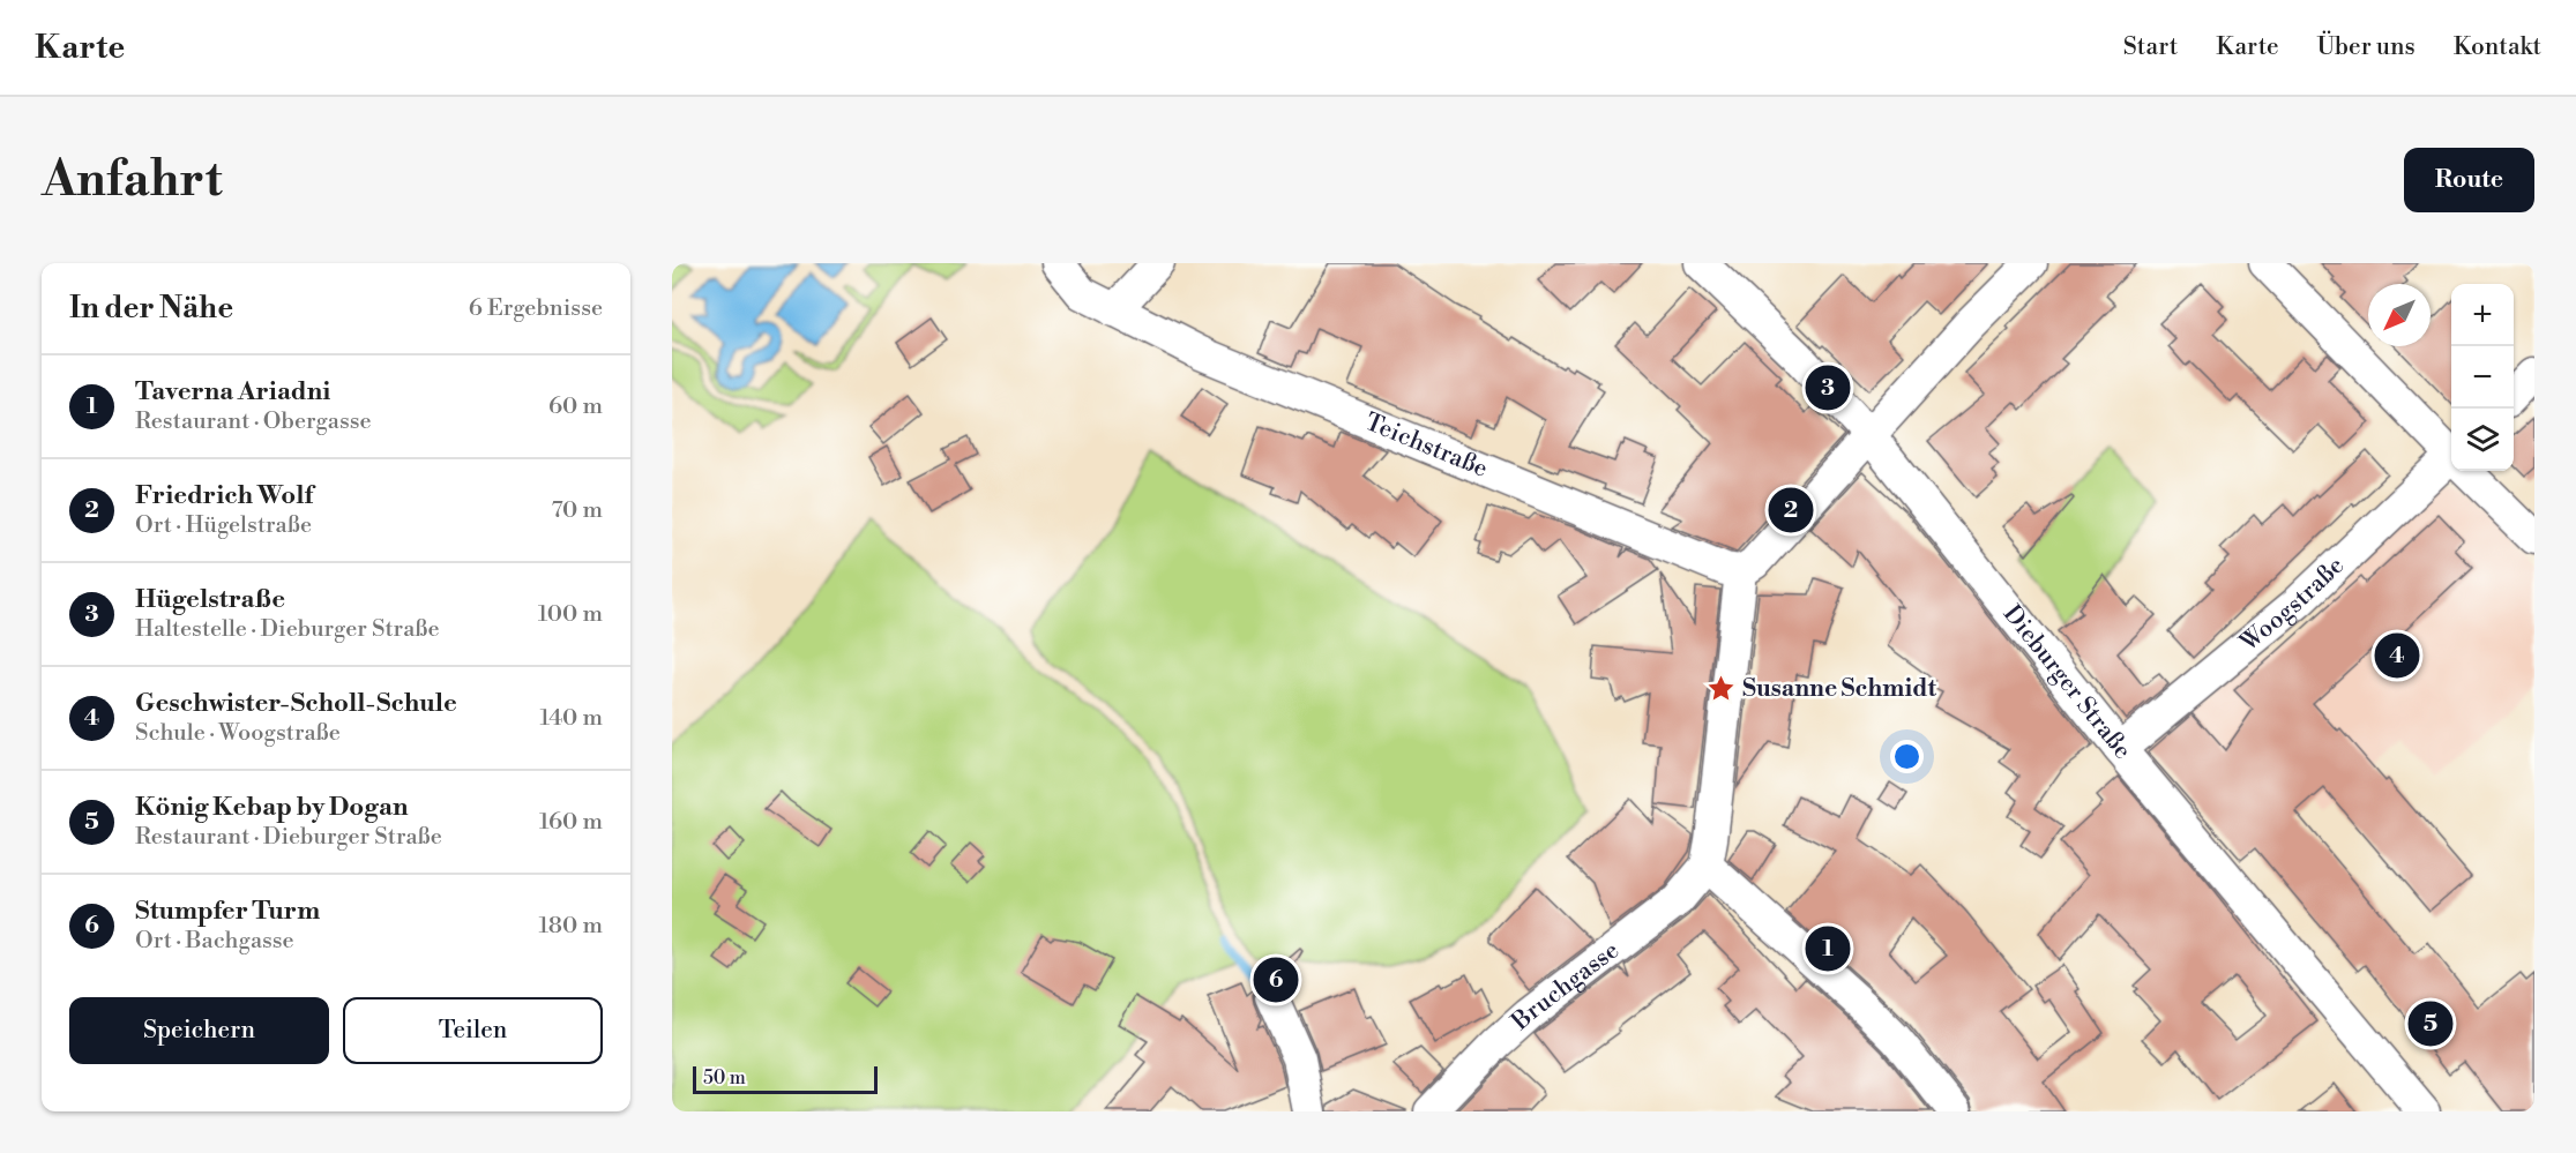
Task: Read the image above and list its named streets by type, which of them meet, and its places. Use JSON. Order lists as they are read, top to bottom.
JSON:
{
  "streets": {
    "street": [
      "Teichstraße",
      "Woogstraße",
      "Dieburger Straße",
      "Bruchgasse"
    ]
  },
  "crossings": [
    ["Woogstraße", "Dieburger Straße"]
  ],
  "places": {
    "place": ["Susanne Schmidt"]
  },
  "scale_bar": "50 m",
  "north": "bottom left",
  "page": {
    "header": "Karte",
    "nav": [
      "Start",
      "Karte",
      "Über uns",
      "Kontakt"
    ],
    "buttons": [
      "Route",
      ["Speichern", "Teilen"]
    ],
    "title": "Anfahrt",
    "heading": ["In der Nähe", "6 Ergebnisse"],
    "map_buttons": ["+", "−"],
    "list": [
      {
        "mark": "1",
        "name": "Taverna Ariadni",
        "note": "Restaurant · Obergasse",
        "value": "60 m"
      },
      {
        "mark": "2",
        "name": "Friedrich Wolf",
        "note": "Ort · Hügelstraße",
        "value": "70 m"
      },
      {
        "mark": "3",
        "name": "Hügelstraße",
        "note": "Haltestelle · Dieburger Straße",
        "value": "100 m"
      },
      {
        "mark": "4",
        "name": "Geschwister-Scholl-Schule",
        "note": "Schule · Woogstraße",
        "value": "140 m"
      },
      {
        "mark": "5",
        "name": "König Kebap by Dogan",
        "note": "Restaurant · Dieburger Straße",
        "value": "160 m"
      },
      {
        "mark": "6",
        "name": "Stumpfer Turm",
        "note": "Ort · Bachgasse",
        "value": "180 m"
      }
    ],
    "pins": [
      "3",
      "2",
      "4",
      "1",
      "6",
      "5"
    ],
    "scale": "50 m"
  }
}
